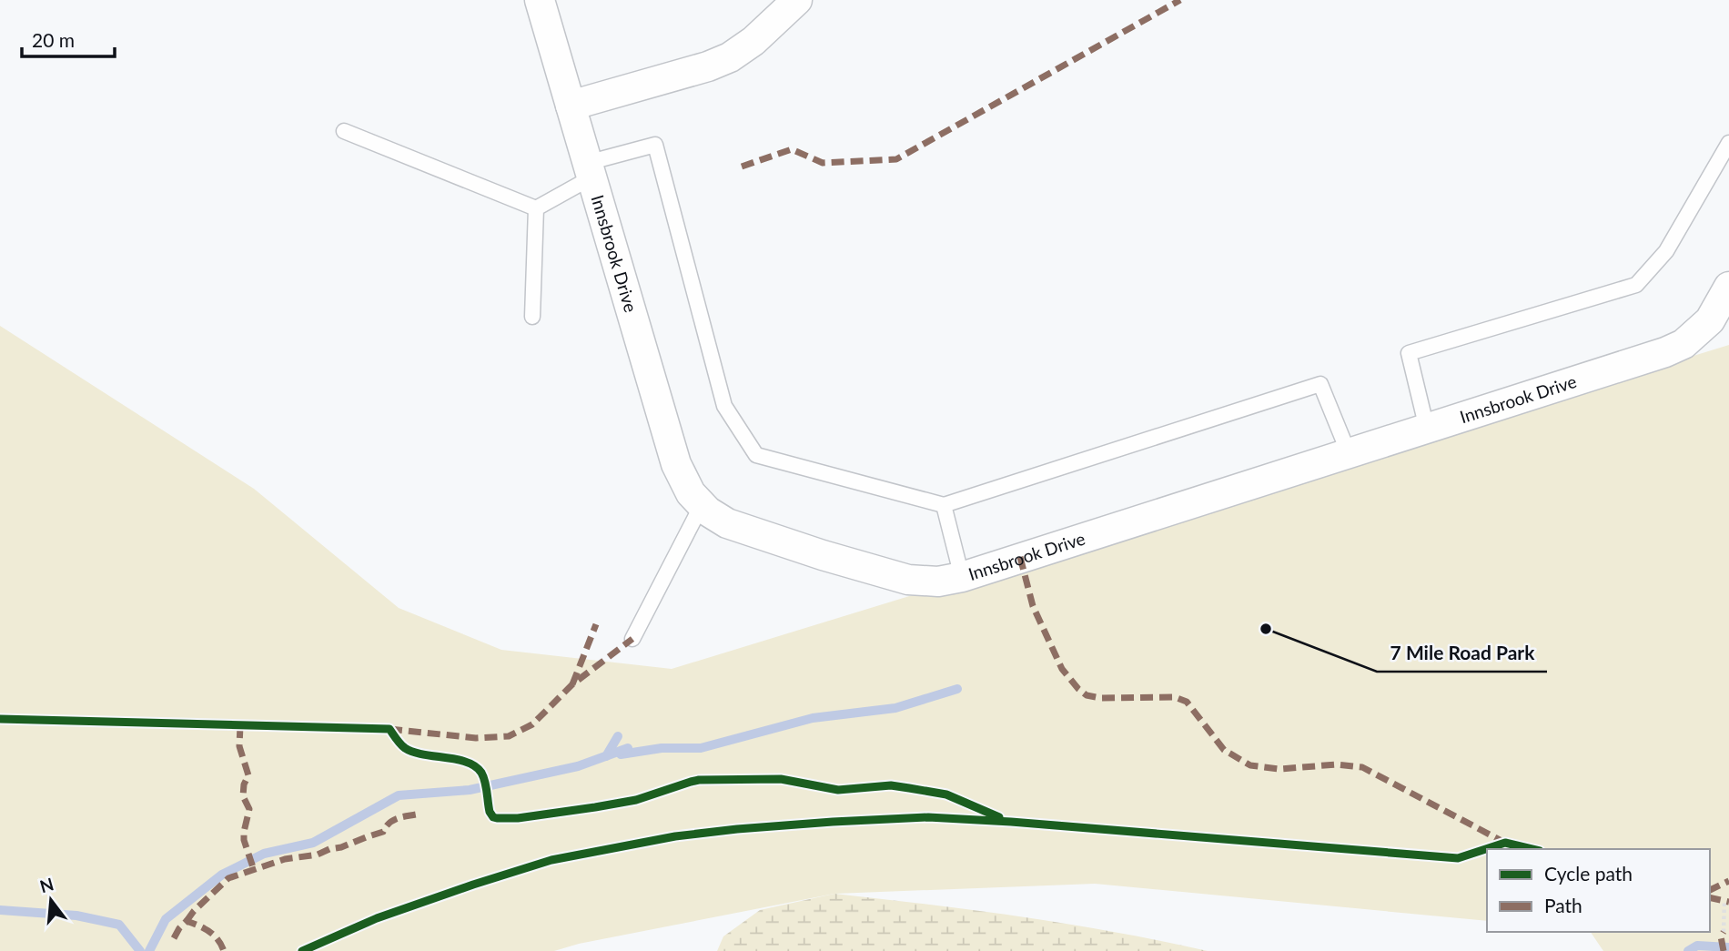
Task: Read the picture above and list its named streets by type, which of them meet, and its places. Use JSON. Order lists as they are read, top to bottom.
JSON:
{
  "streets": {
    "street": ["Innsbrook Drive"]
  },
  "places": ["7 Mile Road Park"],
  "legend": ["Cycle path", "Path"],
  "scale_bar": "20 m",
  "north": "top"
}
